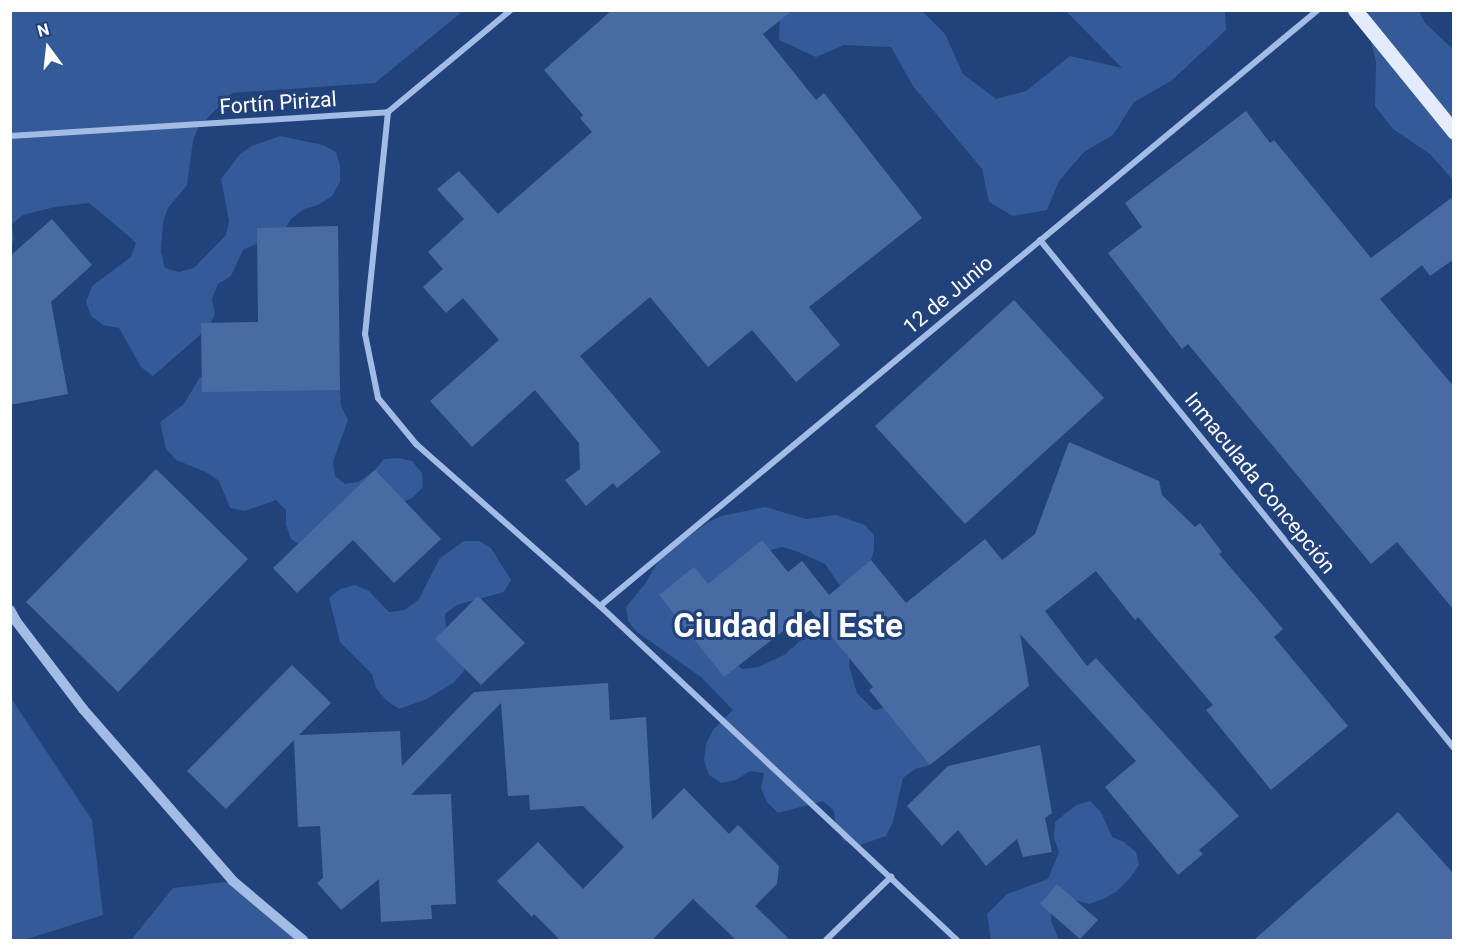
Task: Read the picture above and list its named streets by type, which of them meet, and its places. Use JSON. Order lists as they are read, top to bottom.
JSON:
{
  "streets": {
    "street": ["Fortín Pirizal", "12 de Junio", "Inmaculada Concepción"]
  },
  "crossings": [
    ["12 de Junio", "Inmaculada Concepción"]
  ],
  "districts": ["Ciudad del Este"],
  "north": "top"
}
